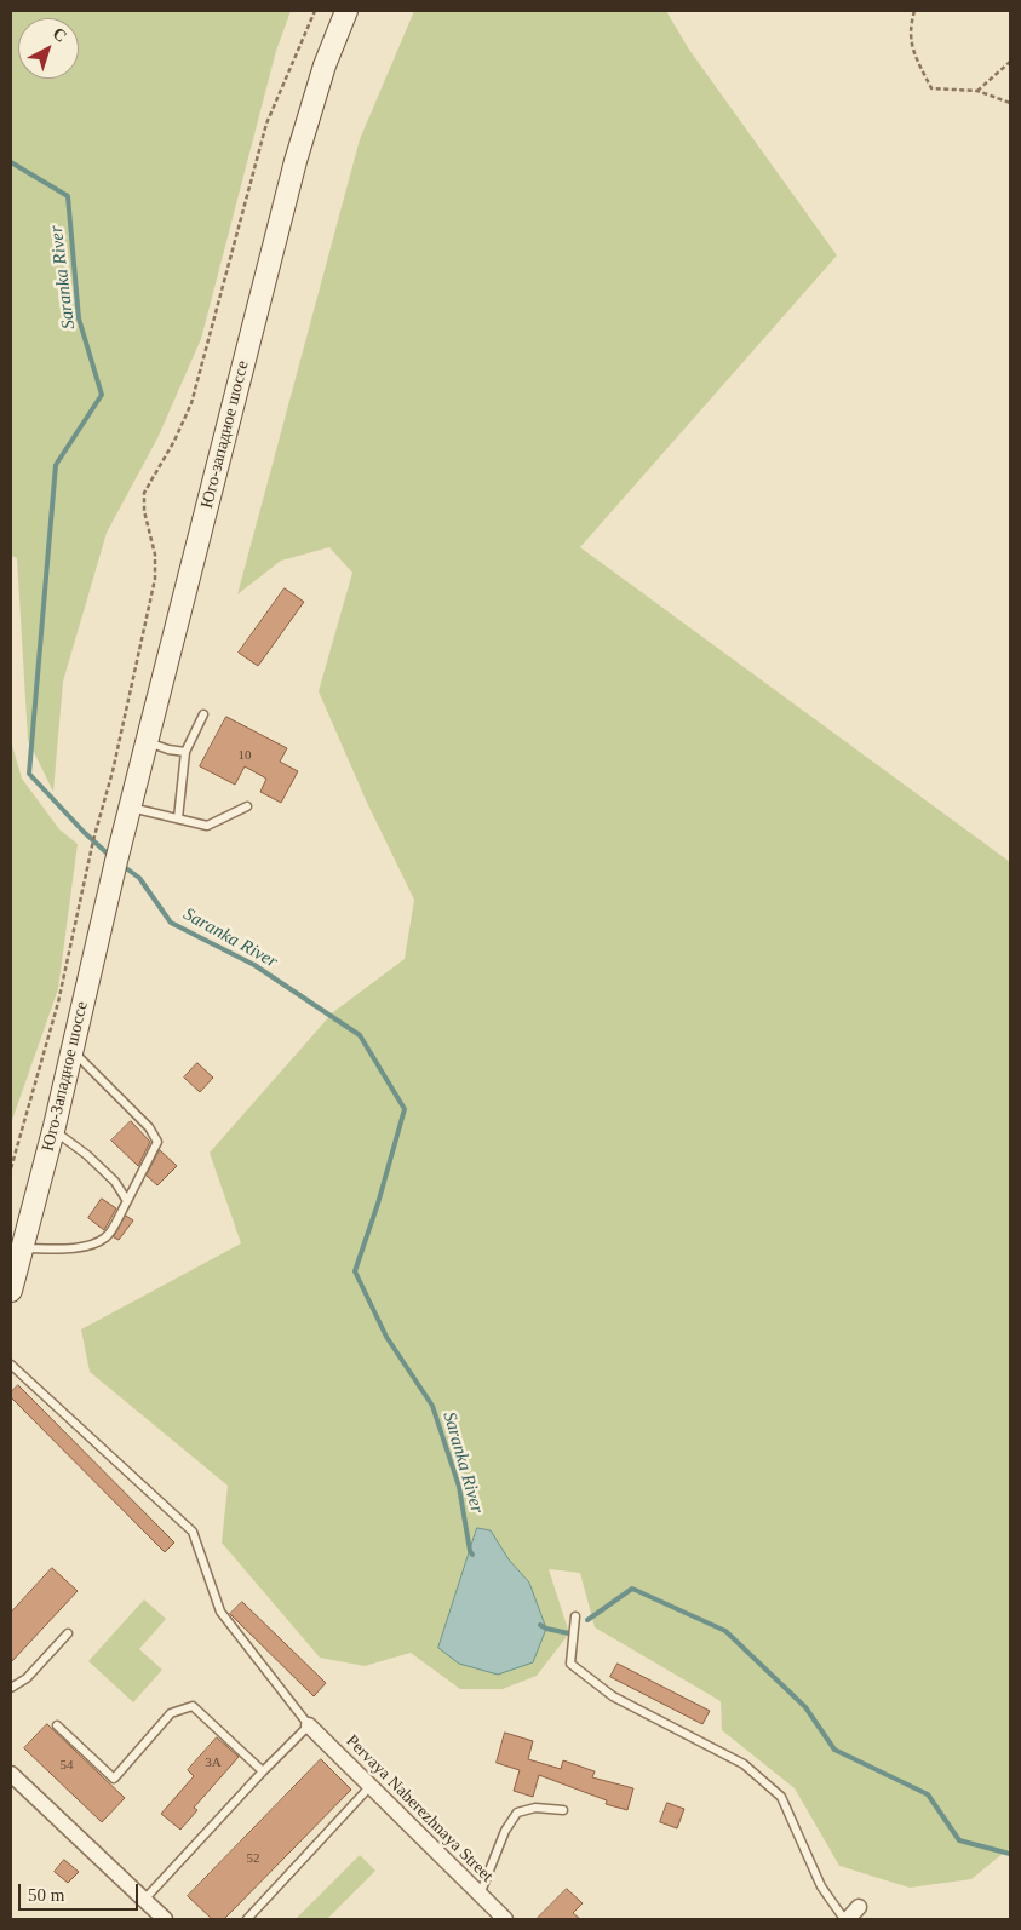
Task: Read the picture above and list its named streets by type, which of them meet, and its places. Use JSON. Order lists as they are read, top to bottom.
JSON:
{
  "streets": {
    "main road": ["Юго-западное шоссе", "Юго-Западное шоссе"],
    "street": ["Pervaya Naberezhnaya Street"]
  },
  "crossings": [
    ["Юго-западное шоссе", "Юго-Западное шоссе"]
  ],
  "water": ["Saranka River"],
  "house_numbers": [
    "10",
    "3А",
    "54",
    "52"
  ],
  "scale_bar": "50 m",
  "north": "top right"
}
